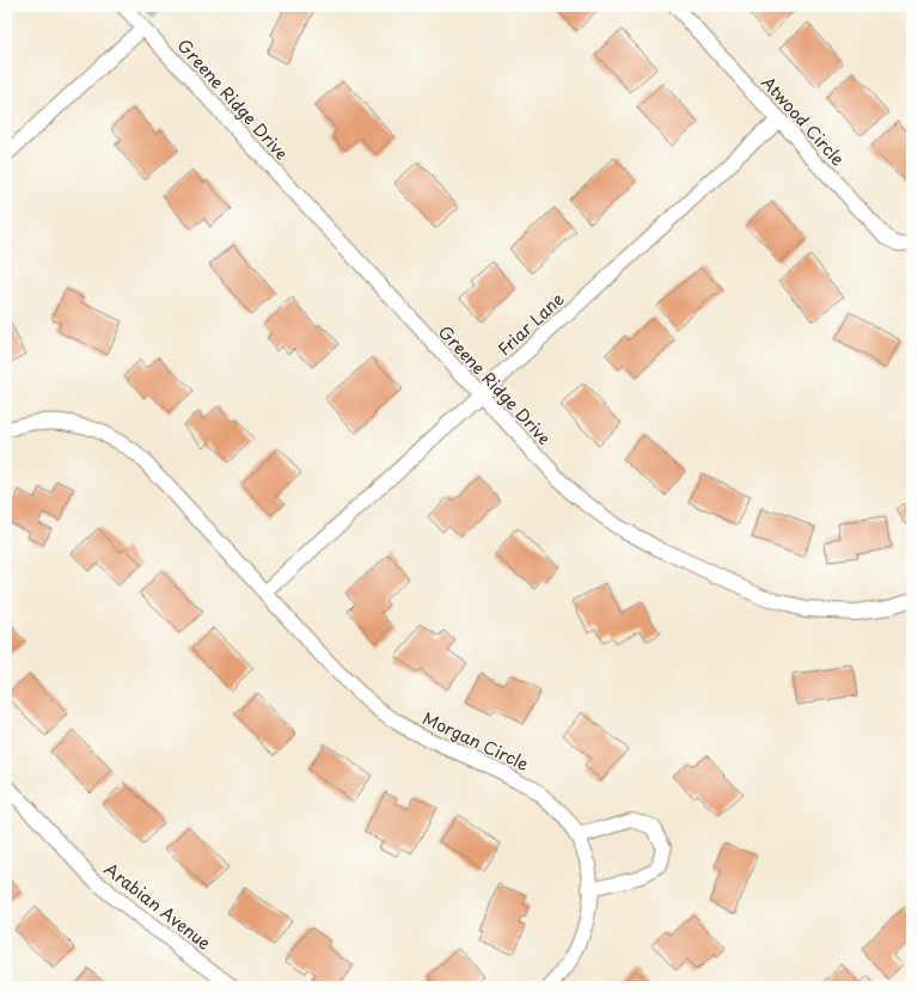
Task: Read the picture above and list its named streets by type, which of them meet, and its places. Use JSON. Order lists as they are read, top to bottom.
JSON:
{
  "streets": {
    "street": [
      "Greene Ridge Drive",
      "Atwood Circle",
      "Friar Lane",
      "Morgan Circle",
      "Arabian Avenue"
    ]
  },
  "crossings": [
    ["Greene Ridge Drive", "Friar Lane"],
    ["Atwood Circle", "Friar Lane"],
    ["Friar Lane", "Morgan Circle"]
  ]
}
